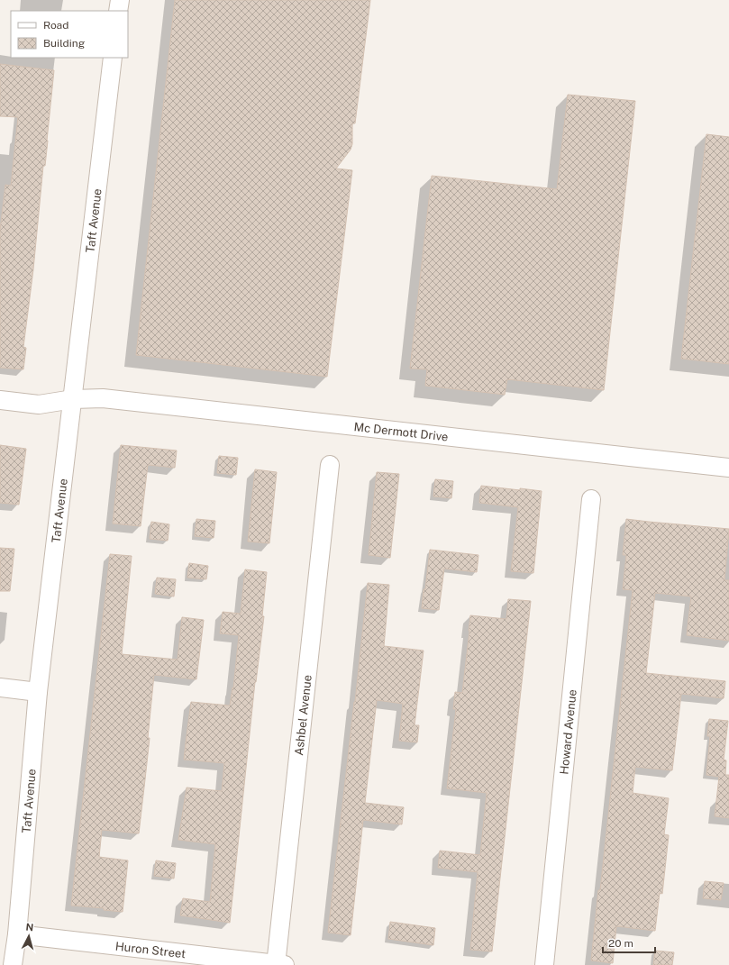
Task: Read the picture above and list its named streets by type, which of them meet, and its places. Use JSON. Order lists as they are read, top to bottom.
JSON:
{
  "streets": {
    "street": [
      "Taft Avenue",
      "Mc Dermott Drive",
      "Ashbel Avenue",
      "Howard Avenue",
      "Huron Street"
    ]
  },
  "crossings": [
    ["Taft Avenue", "Mc Dermott Drive"],
    ["Taft Avenue", "Huron Street"],
    ["Ashbel Avenue", "Huron Street"]
  ],
  "legend": ["Road", "Building"],
  "scale_bar": "20 m",
  "north": "top"
}
